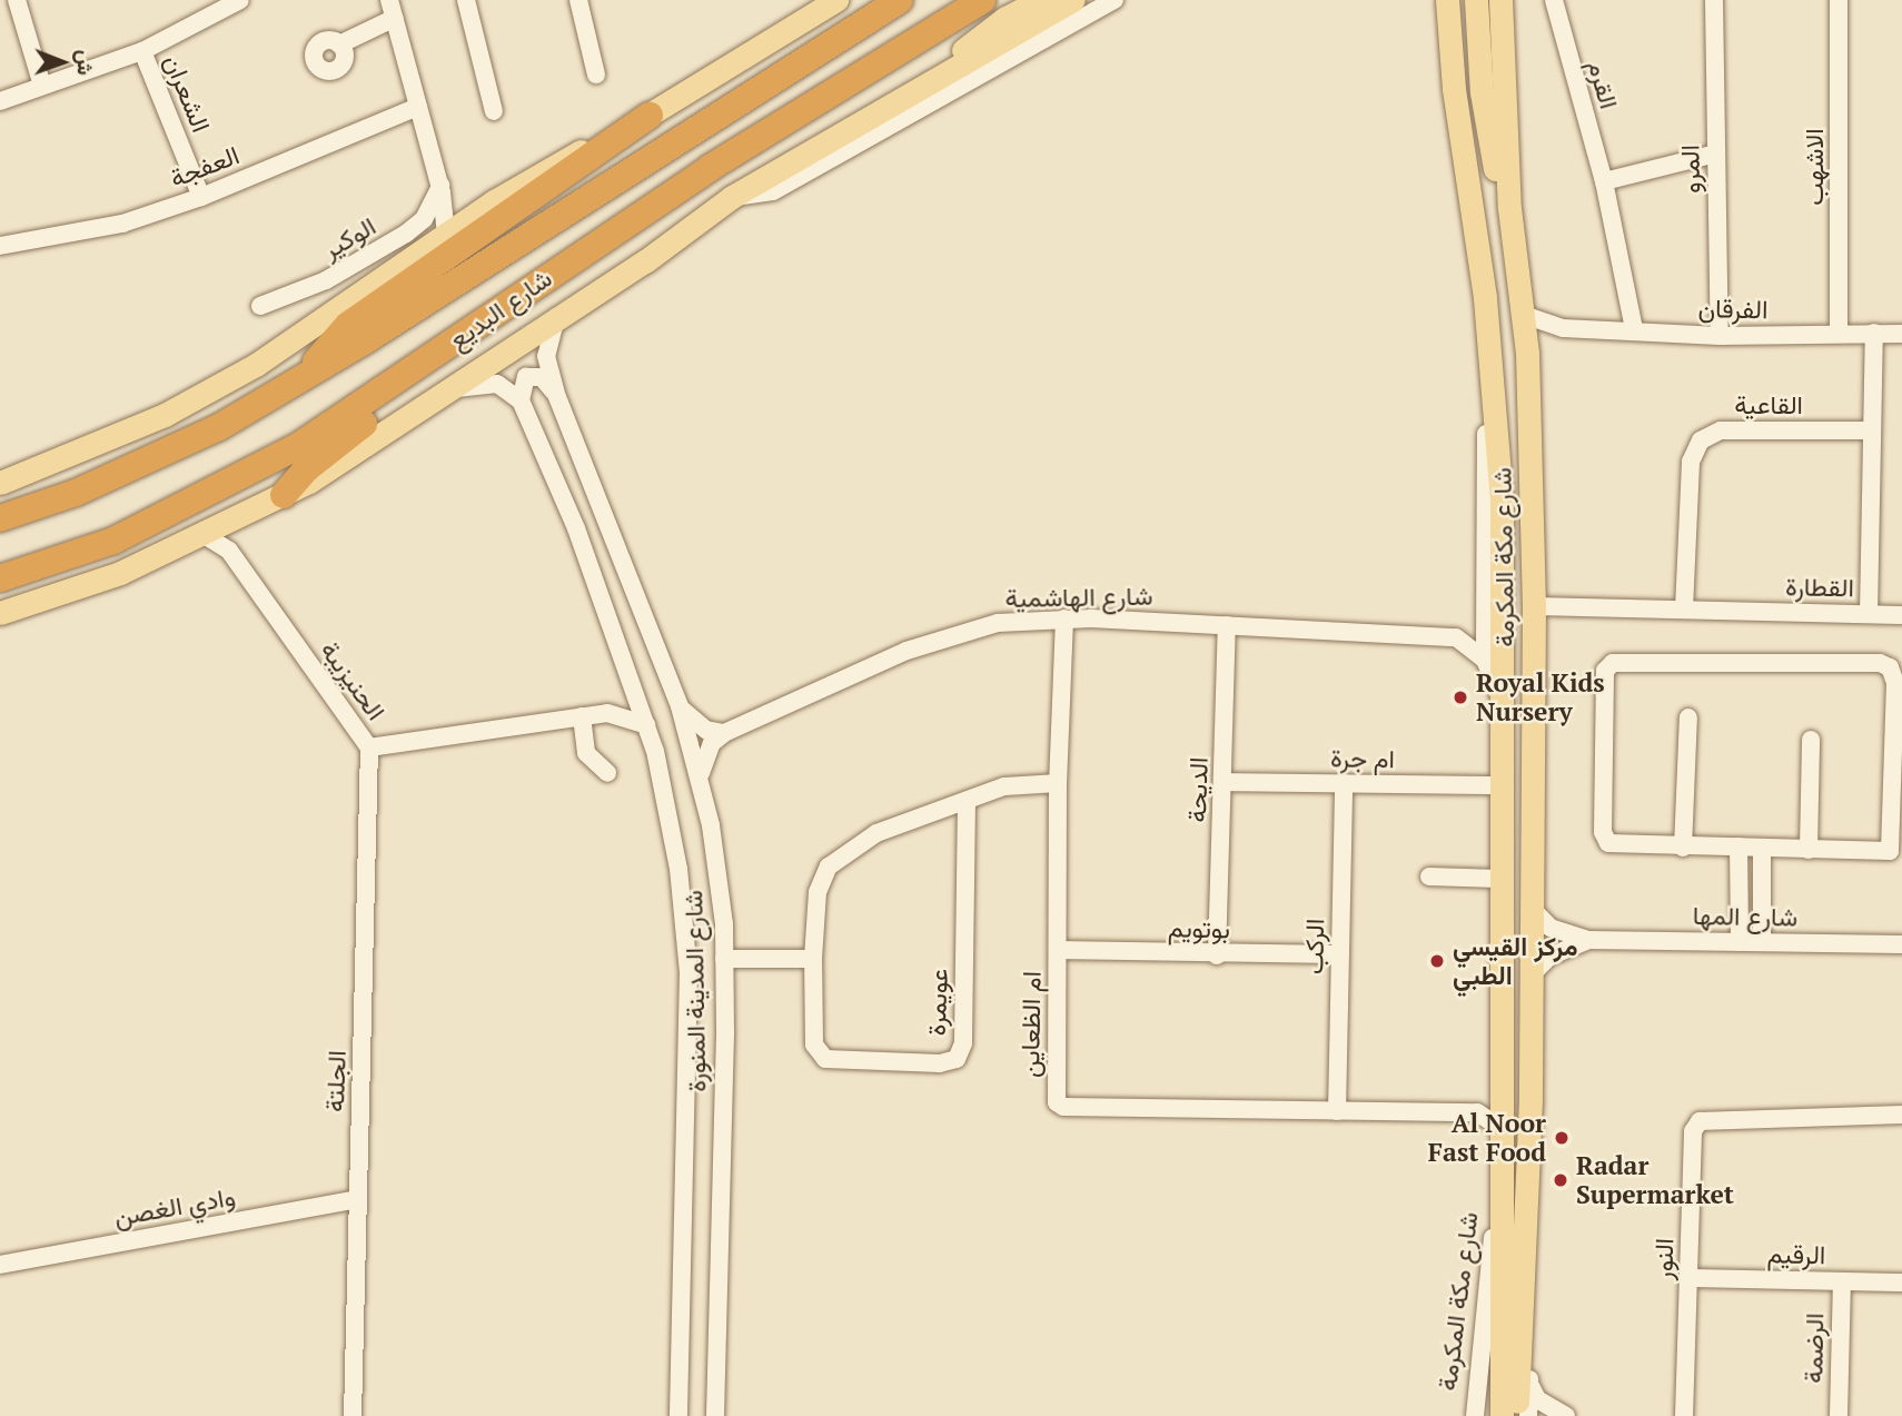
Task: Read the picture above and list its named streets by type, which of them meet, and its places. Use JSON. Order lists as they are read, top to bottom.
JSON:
{
  "streets": {
    "highway": ["شارع البديع"],
    "main road": ["شارع مكة المكرمة"],
    "street": [
      "القرم",
      "الشعران",
      "العفجة",
      "الاشهب",
      "المرو",
      "الوكير",
      "الفرقان",
      "القاعية",
      "القطارة",
      "شارع الهاشمية",
      "الحنيزيبة",
      "ام جرة",
      "الديحة",
      "شارع المها",
      "بوتويم",
      "الركب",
      "شارع المدينة المنورة",
      "عويمرة",
      "ام الظعاين",
      "الجلتة",
      "وادي الغصن",
      "الرقيم",
      "النور",
      "الرضمة"
    ]
  },
  "crossings": [
    ["القرم", "الفرقان"],
    ["الشعران", "العفجة"],
    ["الاشهب", "الفرقان"],
    ["المرو", "الفرقان"],
    ["شارع البديع", "الحنيزيبة"],
    ["شارع البديع", "شارع المدينة المنورة"],
    ["الفرقان", "شارع مكة المكرمة"],
    ["الفرقان", "القطارة"],
    ["القاعية", "القطارة"],
    ["شارع مكة المكرمة", "القطارة"],
    ["شارع مكة المكرمة", "ام جرة"],
    ["شارع مكة المكرمة", "شارع المها"],
    ["شارع الهاشمية", "الديحة"],
    ["شارع الهاشمية", "ام الظعاين"],
    ["الحنيزيبة", "شارع المدينة المنورة"],
    ["الحنيزيبة", "الجلتة"],
    ["ام جرة", "الديحة"],
    ["ام جرة", "الركب"],
    ["الديحة", "بوتويم"],
    ["بوتويم", "الركب"],
    ["بوتويم", "ام الظعاين"],
    ["الركب", "ام الظعاين"],
    ["عويمرة", "ام الظعاين"],
    ["الجلتة", "وادي الغصن"],
    ["الرقيم", "النور"],
    ["الرقيم", "الرضمة"]
  ],
  "places": [
    "Royal Kids Nursery",
    "مركز القيسي الطبي",
    "Al Noor Fast Food",
    "Radar Supermarket"
  ],
  "north": "right"
}
